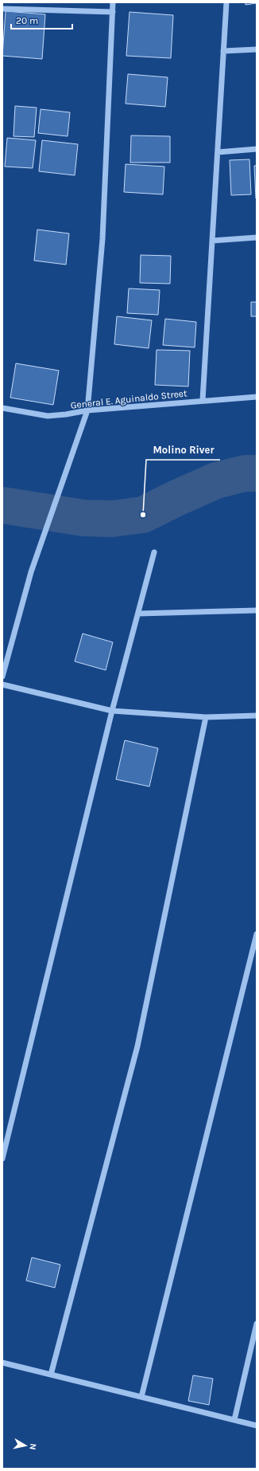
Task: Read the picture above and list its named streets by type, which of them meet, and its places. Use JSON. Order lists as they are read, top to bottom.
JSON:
{
  "streets": {
    "street": ["General E. Aguinaldo Street"]
  },
  "places": ["Molino River"],
  "scale_bar": "20 m",
  "north": "right"
}
